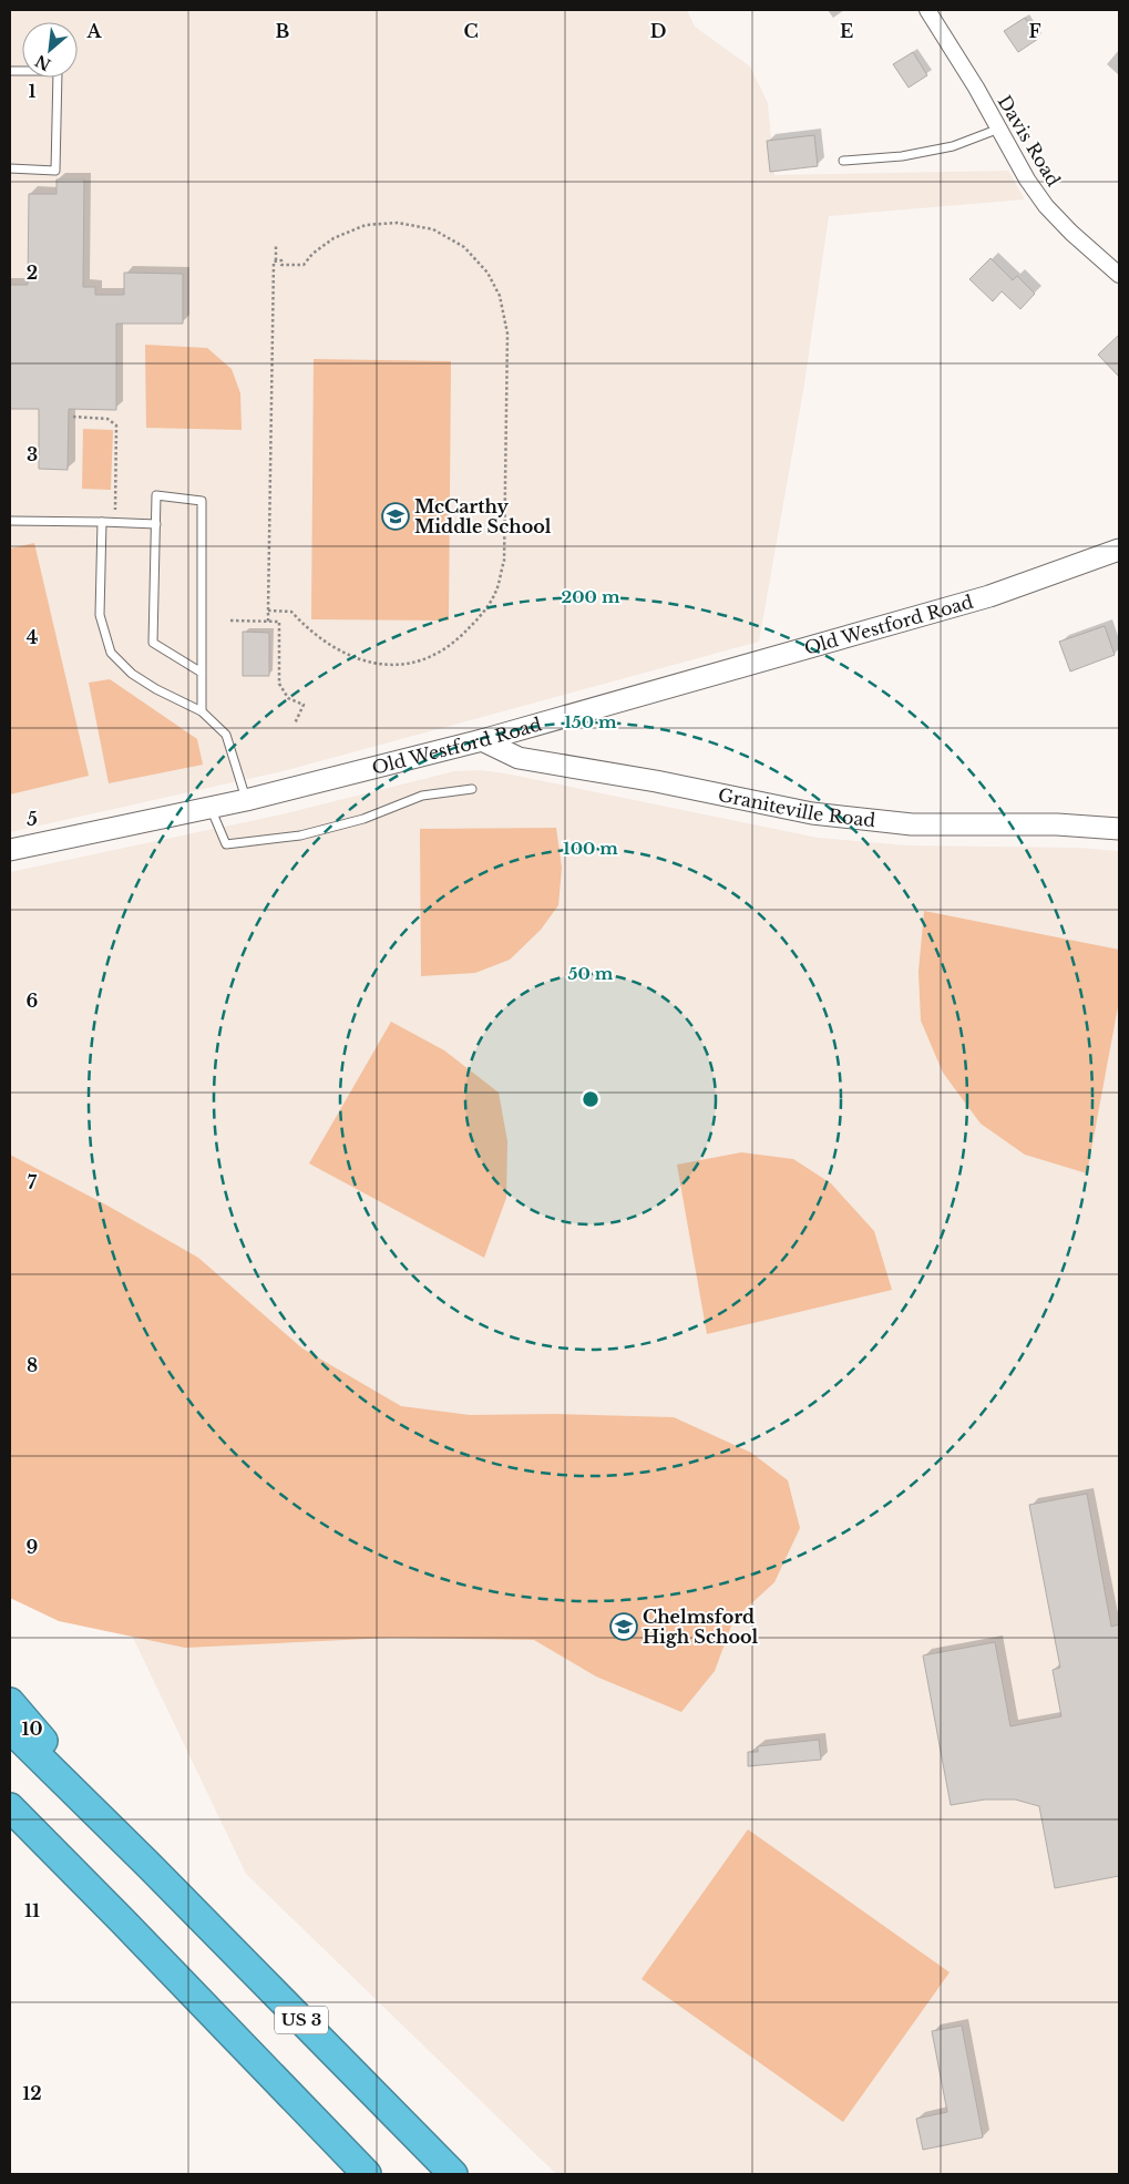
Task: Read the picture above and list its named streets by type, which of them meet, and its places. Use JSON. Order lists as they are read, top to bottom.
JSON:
{
  "streets": {
    "highway": ["US 3"],
    "main road": ["Old Westford Road", "Graniteville Road"],
    "street": ["Davis Road"]
  },
  "crossings": [
    ["Old Westford Road", "Graniteville Road"]
  ],
  "places": {
    "school or university": ["McCarthy Middle School", "Chelmsford High School"]
  },
  "north": "bottom left",
  "grid": {
    "columns": [
      "A",
      "B",
      "C",
      "D",
      "E",
      "F"
    ],
    "rows": [
      "1",
      "2",
      "3",
      "4",
      "5",
      "6",
      "7",
      "8",
      "9",
      "10",
      "11",
      "12"
    ]
  },
  "rings": [
    "200 m",
    "150 m",
    "100 m",
    "50 m"
  ]
}
